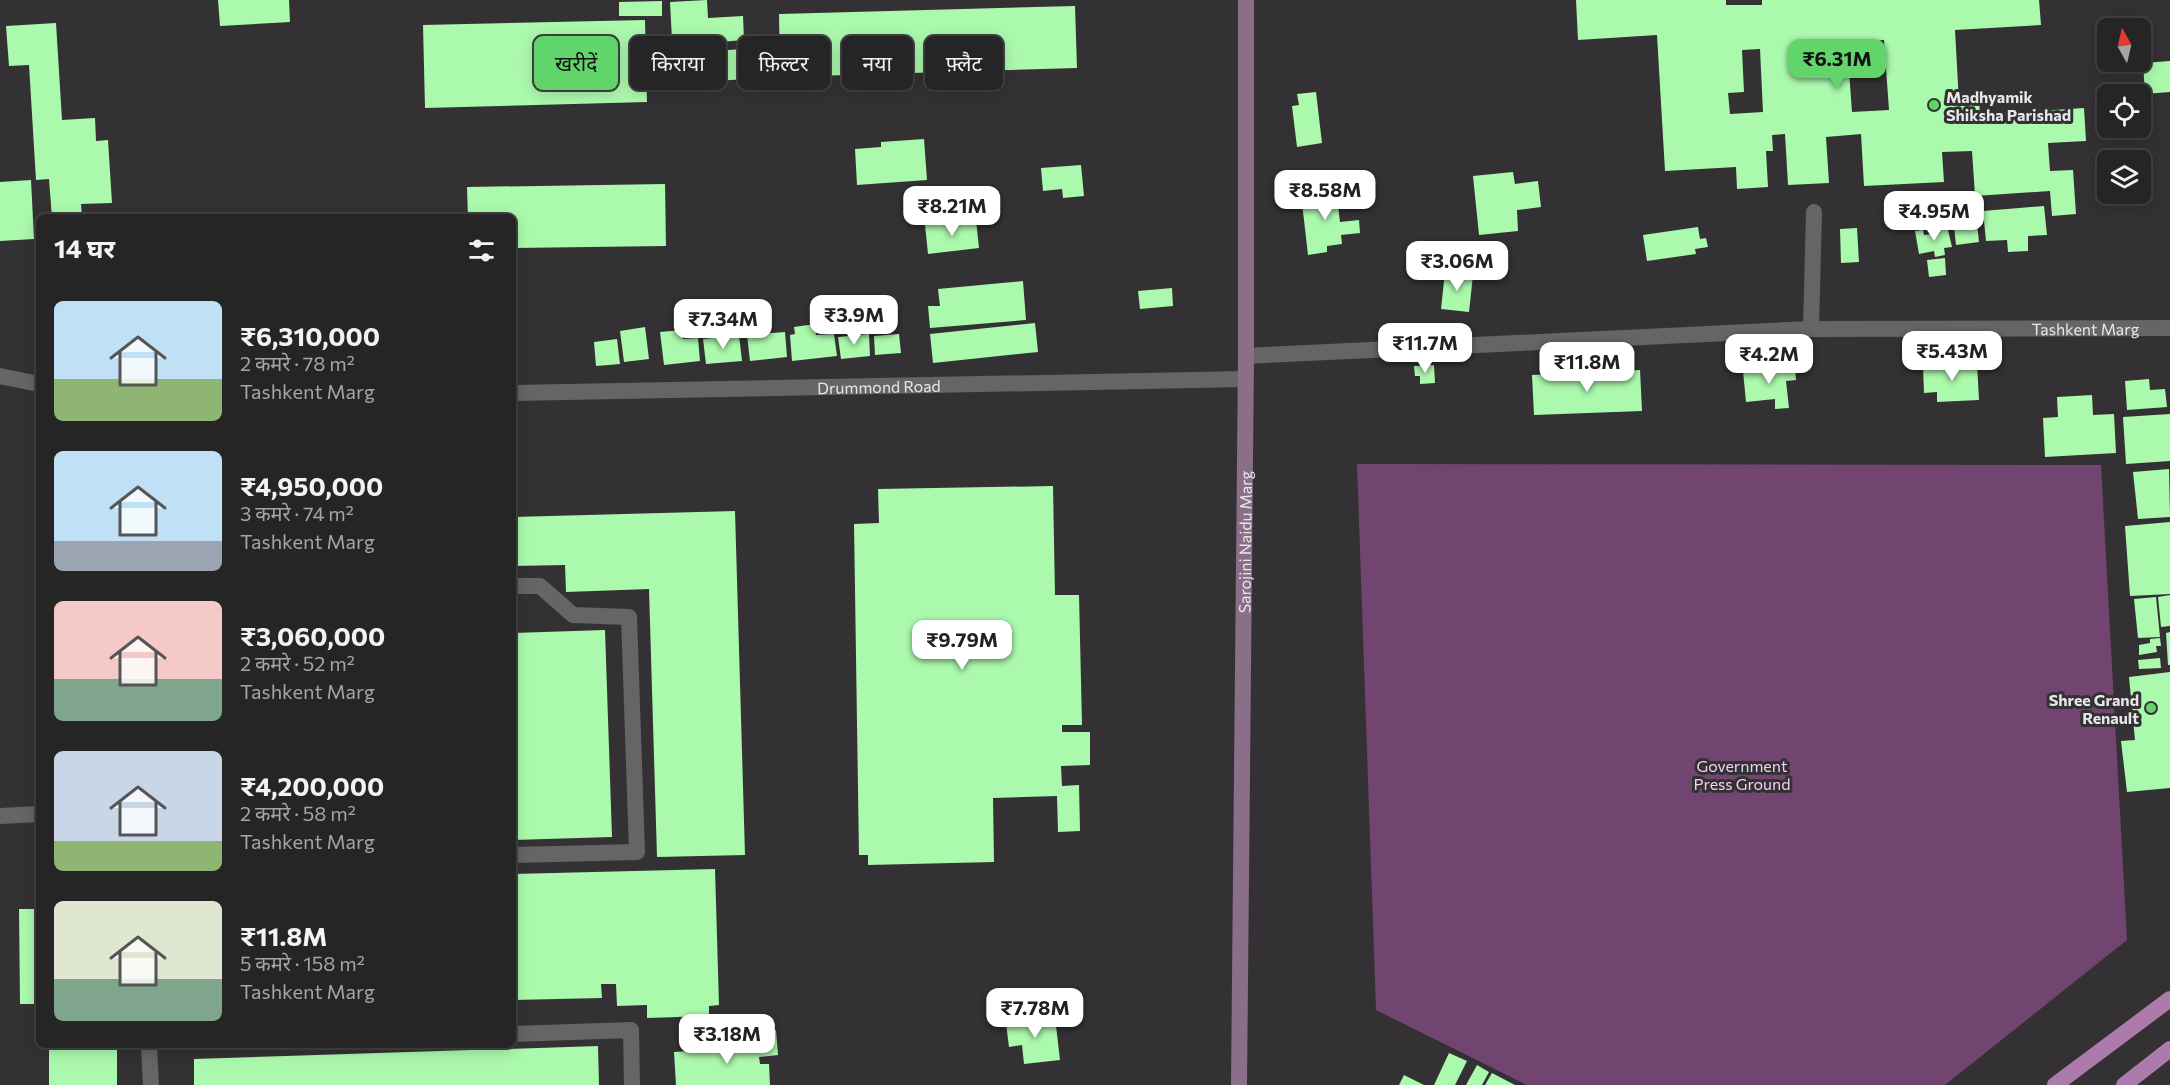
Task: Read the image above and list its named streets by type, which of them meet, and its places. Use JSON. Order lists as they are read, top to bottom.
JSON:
{
  "streets": {
    "main road": ["Sarojini Naidu Marg"],
    "street": ["Tashkent Marg", "Drummond Road"]
  },
  "crossings": [
    ["Tashkent Marg", "Sarojini Naidu Marg"],
    ["Drummond Road", "Sarojini Naidu Marg"]
  ],
  "parks": ["Government Press Ground"],
  "places": ["Madhyamik Shiksha Parishad", "Shree Grand Renault"],
  "north": "top",
  "page": {
    "chip": [
      "खरीदें",
      "किराया",
      "फ़िल्टर",
      "नया",
      "फ़्लैट"
    ],
    "price": [
      "₹6.31M",
      "₹8.58M",
      "₹8.21M",
      "₹4.95M",
      "₹3.06M",
      "₹3.9M",
      "₹7.34M",
      "₹11.7M",
      "₹5.43M",
      "₹4.2M",
      "₹11.8M",
      "₹9.79M",
      "₹7.78M",
      "₹3.18M"
    ],
    "heading": "14 घर",
    "list": [
      {
        "name": "₹6,310,000",
        "note": "2 कमरे · 78 m² · Tashkent Marg"
      },
      {
        "name": "₹4,950,000",
        "note": "3 कमरे · 74 m² · Tashkent Marg"
      },
      {
        "name": "₹3,060,000",
        "note": "2 कमरे · 52 m² · Tashkent Marg"
      },
      {
        "name": "₹4,200,000",
        "note": "2 कमरे · 58 m² · Tashkent Marg"
      },
      {
        "name": "₹11.8M",
        "note": "5 कमरे · 158 m² · Tashkent Marg"
      }
    ]
  }
}
